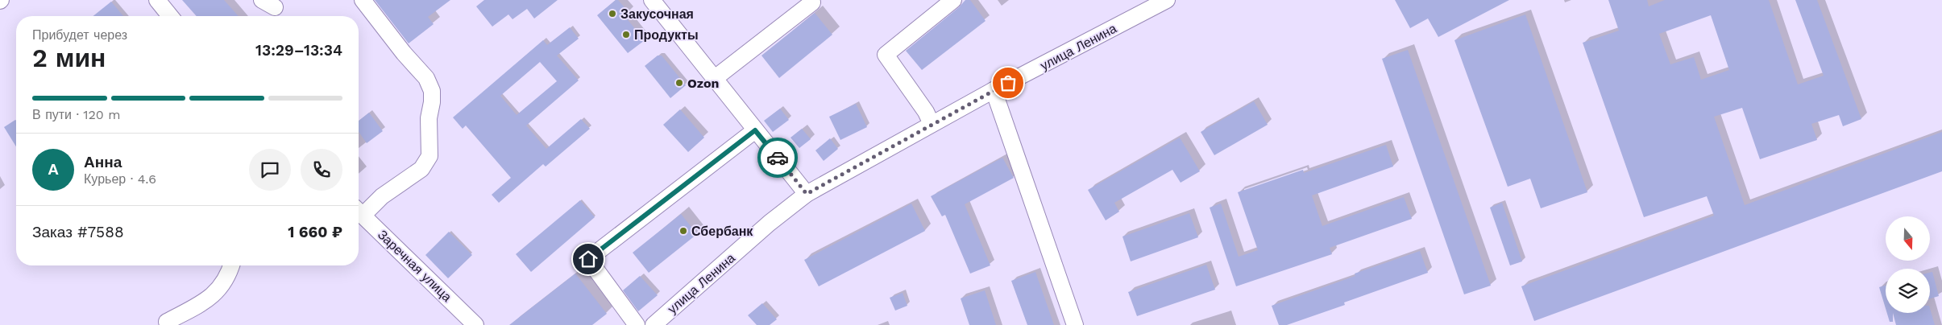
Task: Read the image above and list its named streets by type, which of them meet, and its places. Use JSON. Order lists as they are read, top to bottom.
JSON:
{
  "streets": {
    "street": ["улица Ленина", "Заречная улица"]
  },
  "places": [
    "Закусочная",
    "Продукты",
    "Ozon",
    "Сбербанк"
  ],
  "north": "bottom",
  "page": {
    "heading": ["2 мин", "Прибудет через", "13:29–13:34"],
    "panel": [
      "Анна",
      "Курьер · 4.6",
      "Заказ #7588",
      "1 660 ₽"
    ],
    "bar": "В пути · 120 m",
    "round": "А"
  }
}
